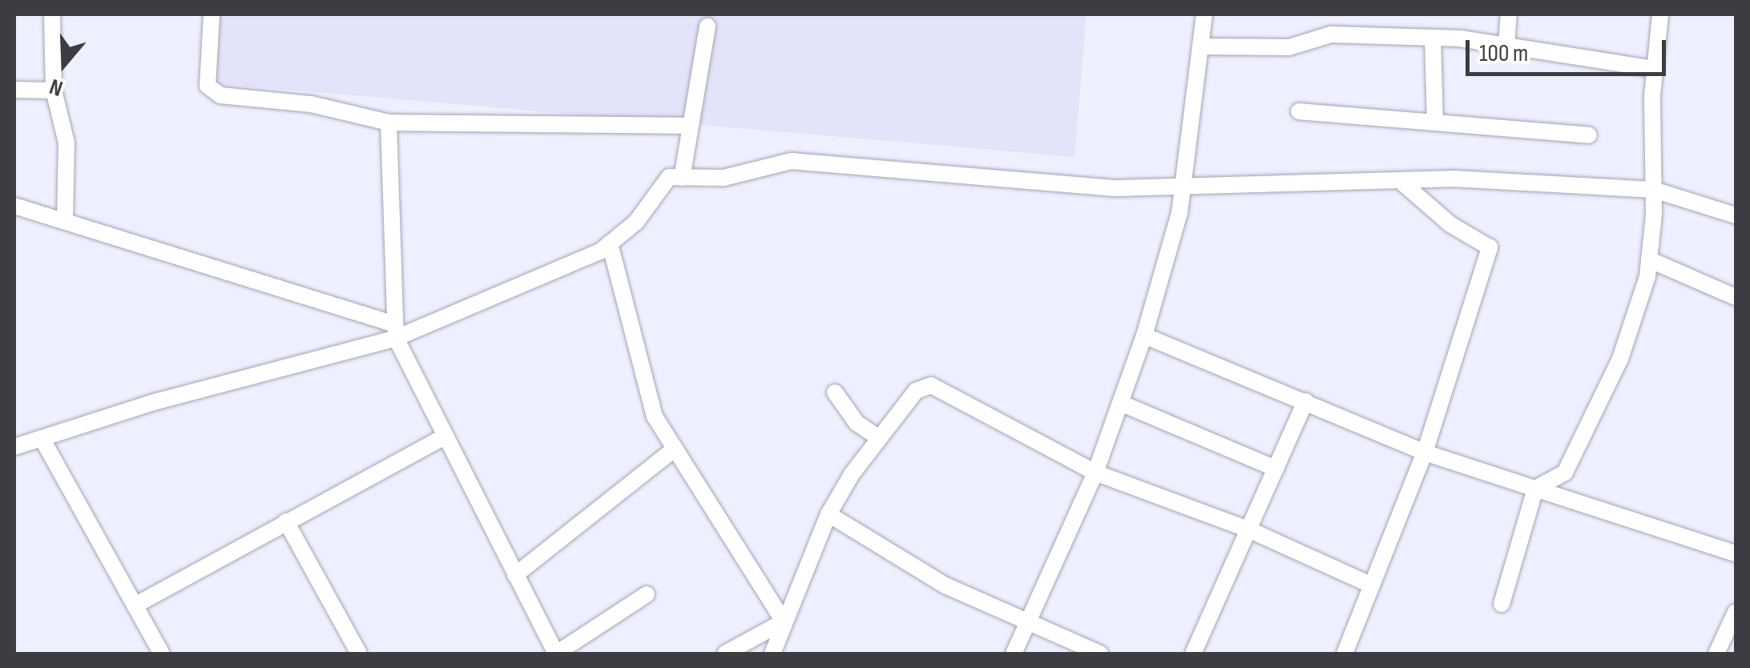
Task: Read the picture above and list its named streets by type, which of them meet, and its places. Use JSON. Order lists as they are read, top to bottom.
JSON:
{
  "scale_bar": "100 m",
  "north": "bottom"
}
